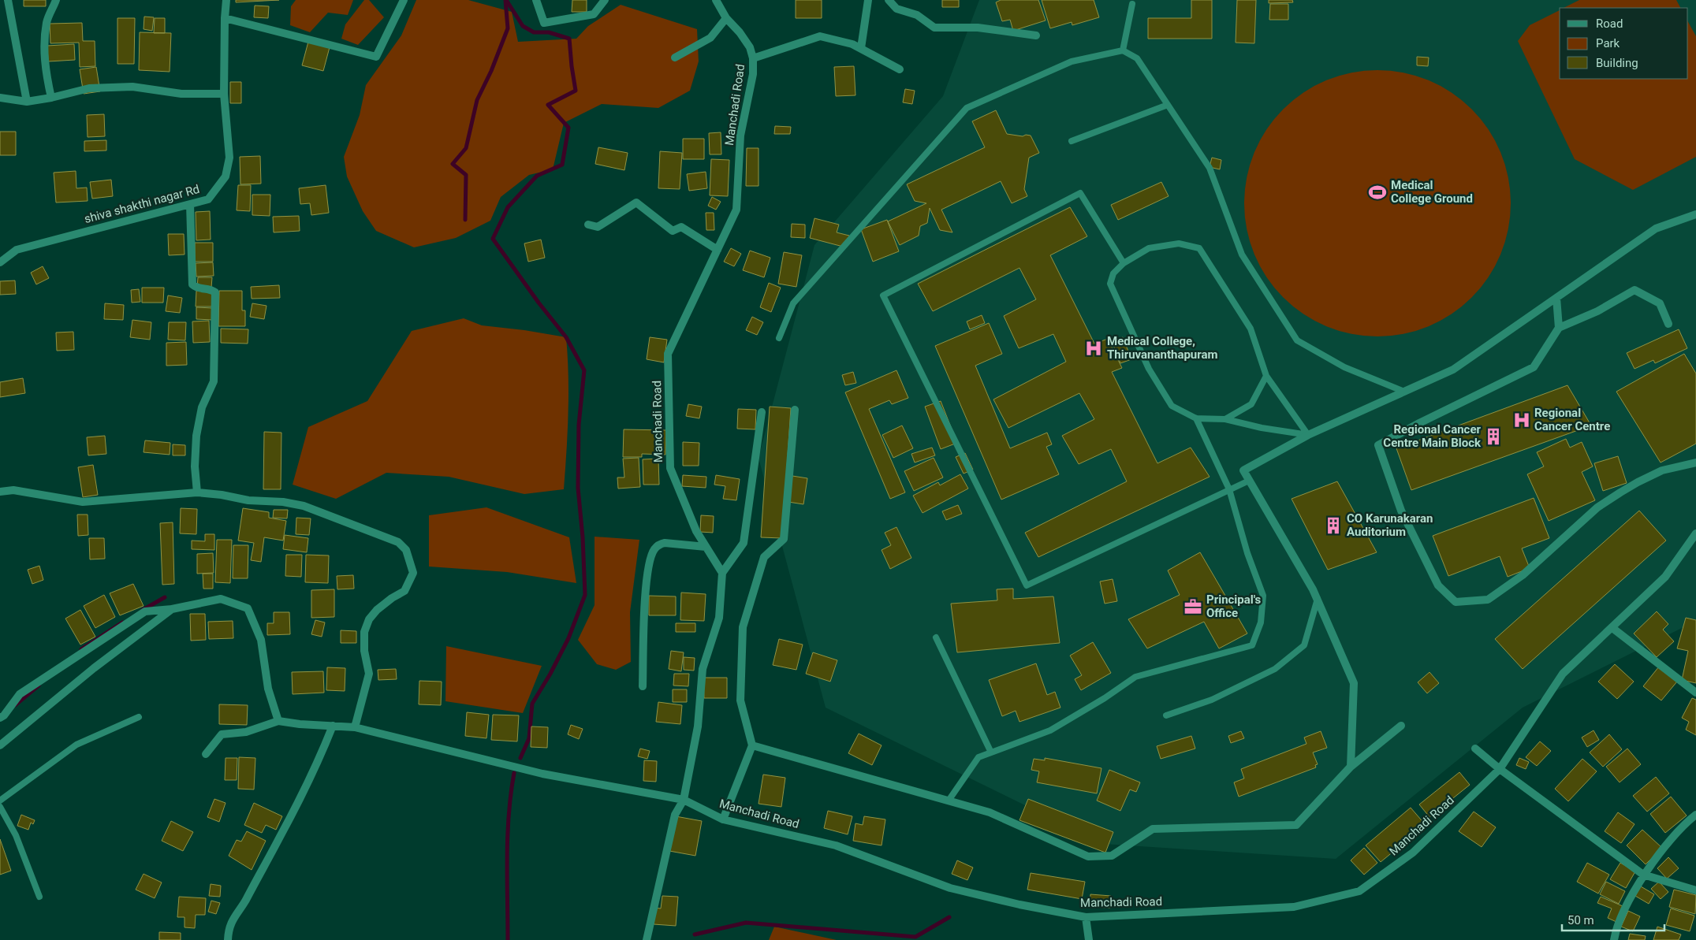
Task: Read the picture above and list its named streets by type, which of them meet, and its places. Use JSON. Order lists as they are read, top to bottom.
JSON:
{
  "streets": {
    "street": ["Manchadi Road", "shiva shakthi nagar Rd"]
  },
  "places": {
    "sports": ["Medical College Ground"],
    "hospital": ["Medical College, Thiruvananthapuram", "Regional Cancer Centre"],
    "building": ["Regional Cancer Centre Main Block", "CO Karunakaran Auditorium"],
    "office": ["Principal's Office"]
  },
  "legend": ["Road", "Park", "Building"],
  "scale_bar": "50 m"
}
